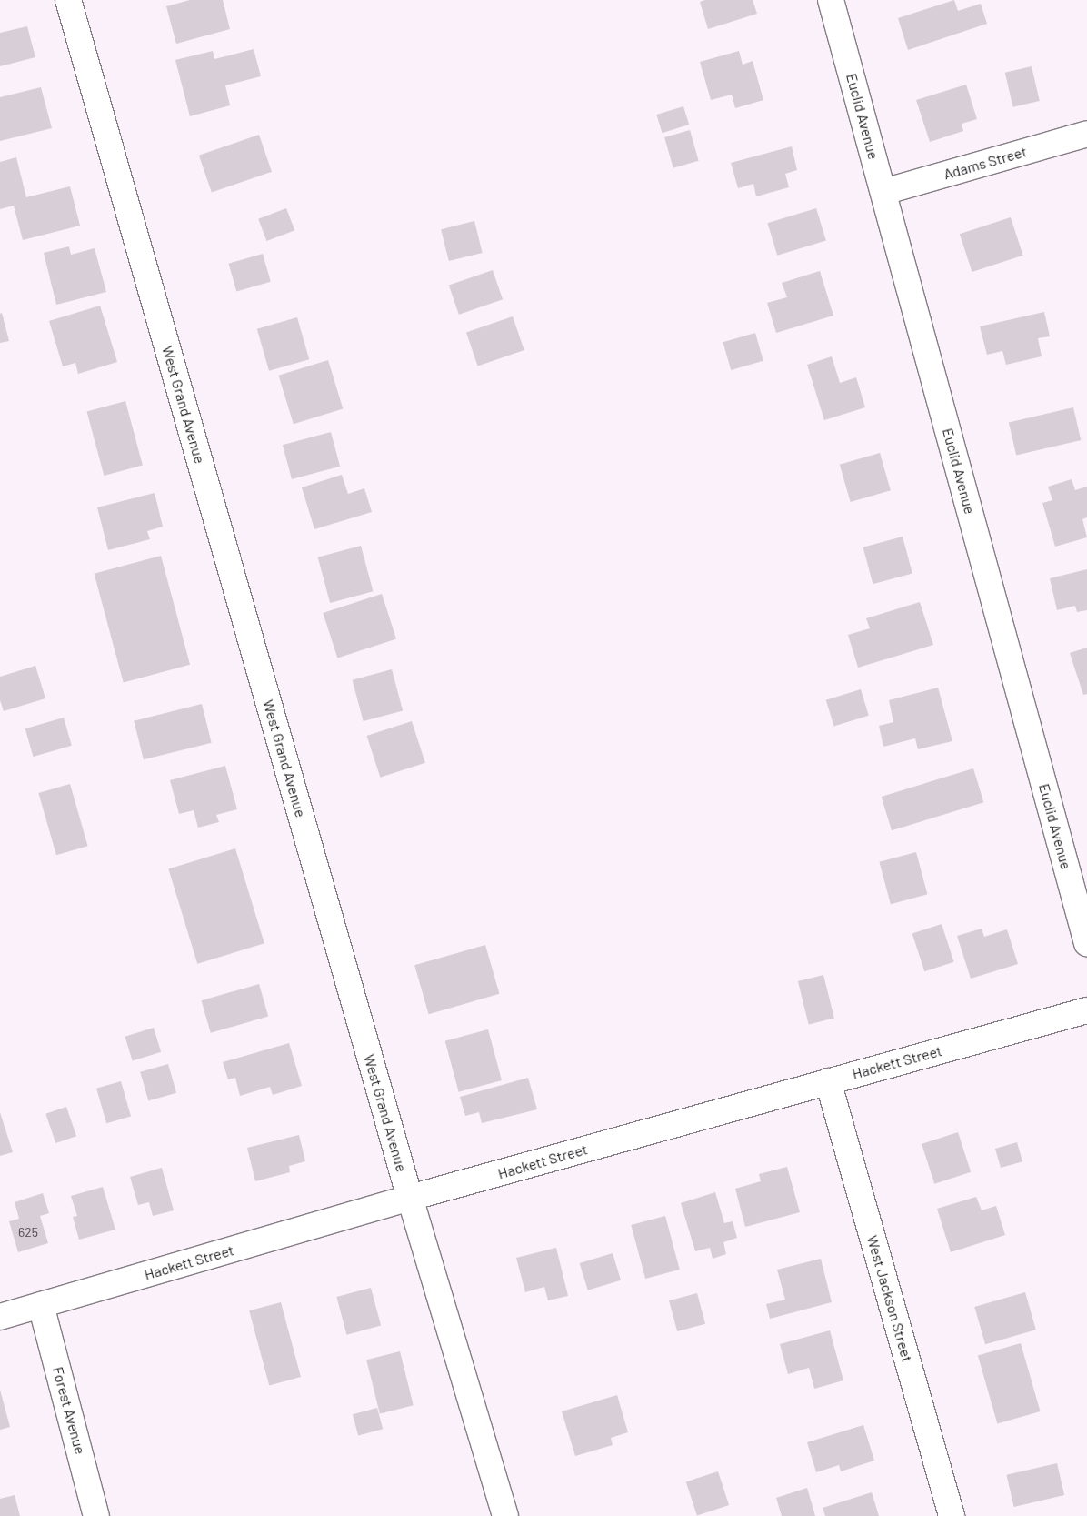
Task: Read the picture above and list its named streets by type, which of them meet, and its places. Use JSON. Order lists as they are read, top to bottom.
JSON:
{
  "streets": {
    "street": [
      "Euclid Avenue",
      "Adams Street",
      "West Grand Avenue",
      "Hackett Street",
      "West Jackson Street",
      "Forest Avenue"
    ]
  },
  "crossings": [
    ["Euclid Avenue", "Adams Street"],
    ["West Grand Avenue", "Hackett Street"],
    ["Hackett Street", "West Jackson Street"],
    ["Hackett Street", "Forest Avenue"]
  ],
  "house_numbers": ["625"]
}
